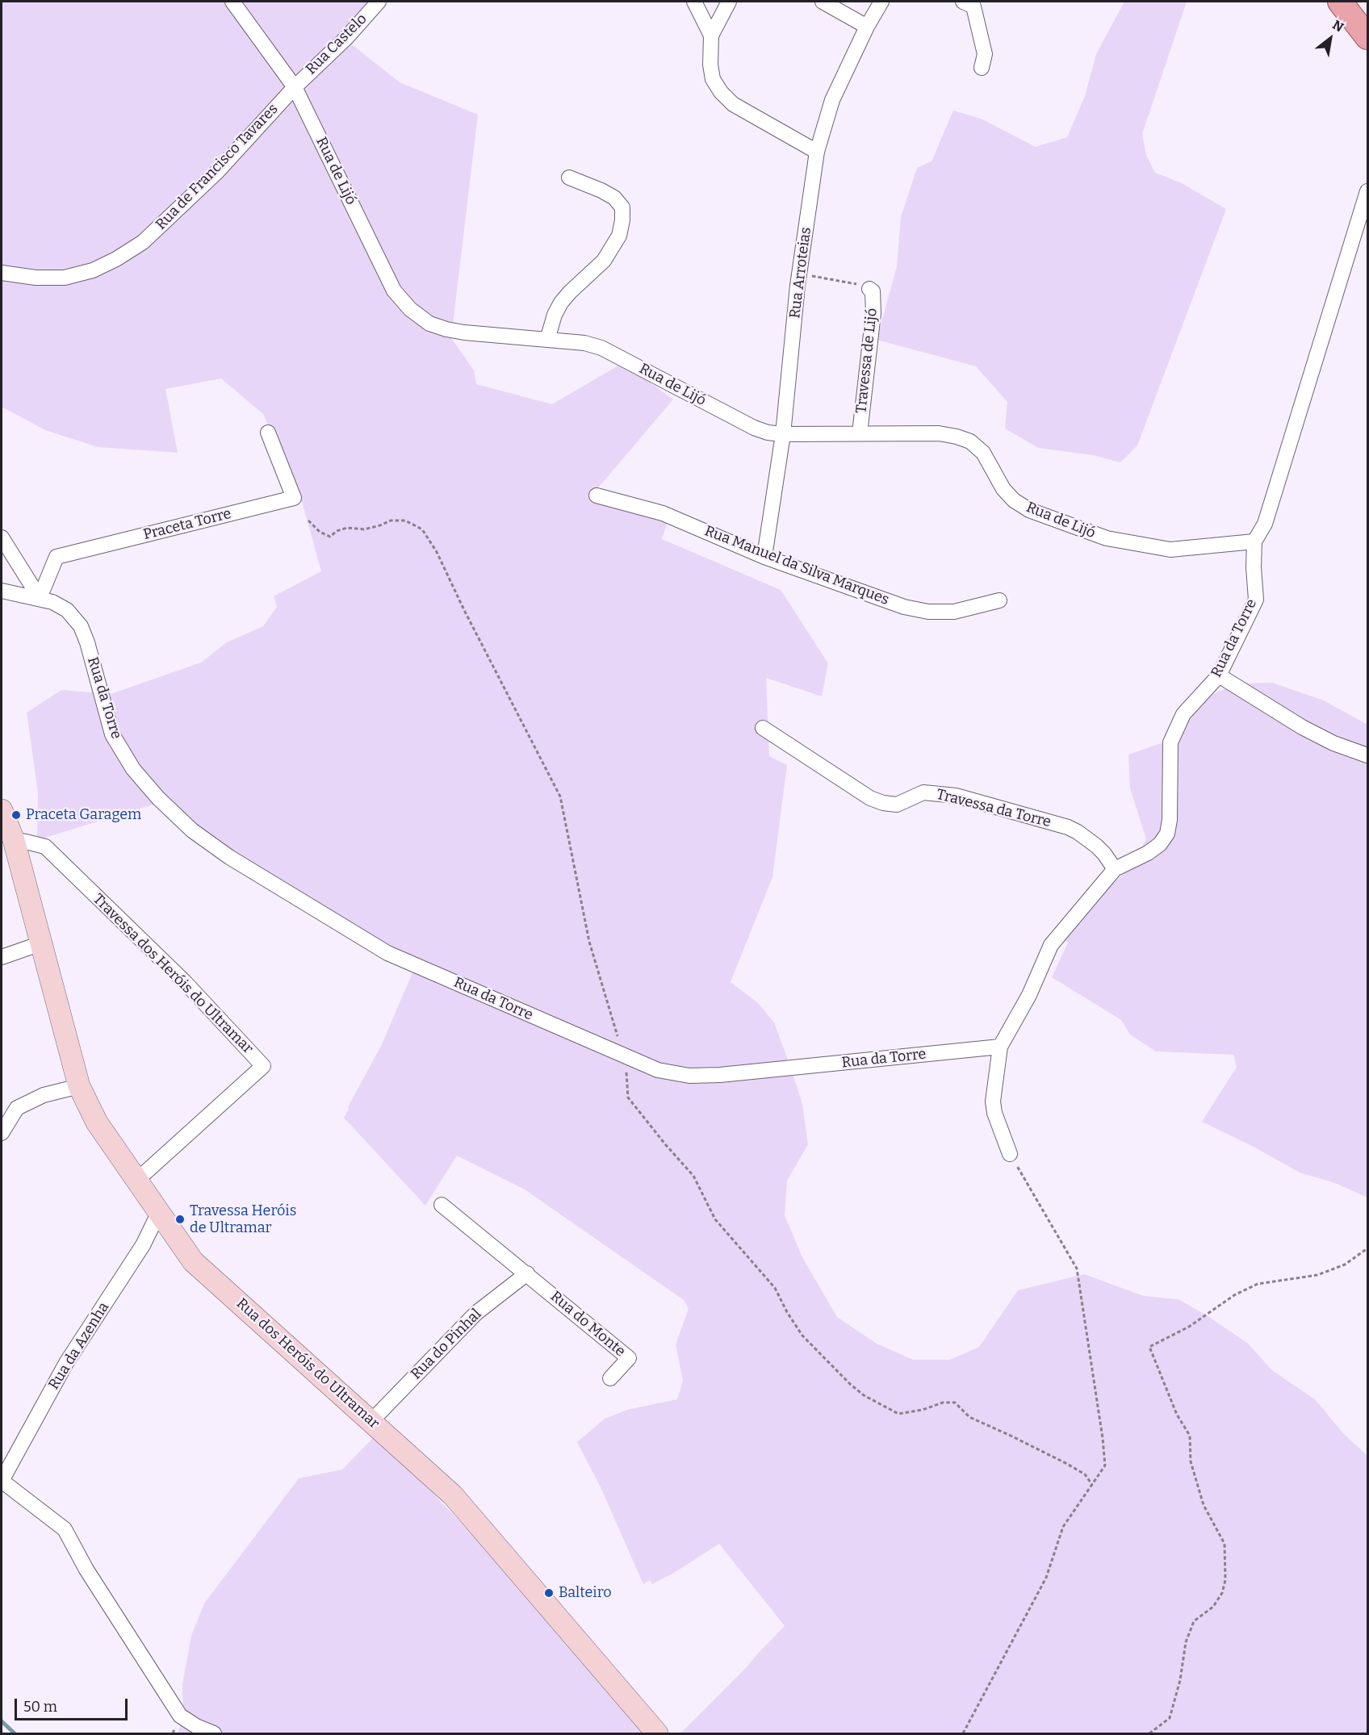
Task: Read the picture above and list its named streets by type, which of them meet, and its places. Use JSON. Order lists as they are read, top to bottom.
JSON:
{
  "streets": {
    "street": [
      "Rua Castelo",
      "Rua de Francisco Tavares",
      "Rua de Lijó",
      "Rua Arroteias",
      "Travessa de Lijó",
      "Praceta Torre",
      "Rua Manuel da Silva Marques",
      "Rua da Torre",
      "Travessa da Torre",
      "Travessa dos Heróis do Ultramar",
      "Rua do Monte",
      "Rua do Pinhal",
      "Rua da Azenha",
      "Rua dos Heróis do Ultramar"
    ]
  },
  "crossings": [
    ["Rua Castelo", "Rua de Francisco Tavares"],
    ["Rua Castelo", "Rua de Lijó"],
    ["Rua de Francisco Tavares", "Rua de Lijó"],
    ["Rua de Lijó", "Rua Arroteias"],
    ["Rua de Lijó", "Travessa de Lijó"],
    ["Rua de Lijó", "Rua da Torre"],
    ["Rua Arroteias", "Rua Manuel da Silva Marques"],
    ["Praceta Torre", "Rua da Torre"],
    ["Rua da Torre", "Travessa da Torre"],
    ["Travessa dos Heróis do Ultramar", "Rua dos Heróis do Ultramar"],
    ["Rua do Monte", "Rua do Pinhal"],
    ["Rua do Pinhal", "Rua dos Heróis do Ultramar"],
    ["Rua da Azenha", "Rua dos Heróis do Ultramar"]
  ],
  "places": ["Praceta Garagem", "Travessa Heróis de Ultramar", "Balteiro"],
  "scale_bar": "50 m",
  "north": "top right"
}
